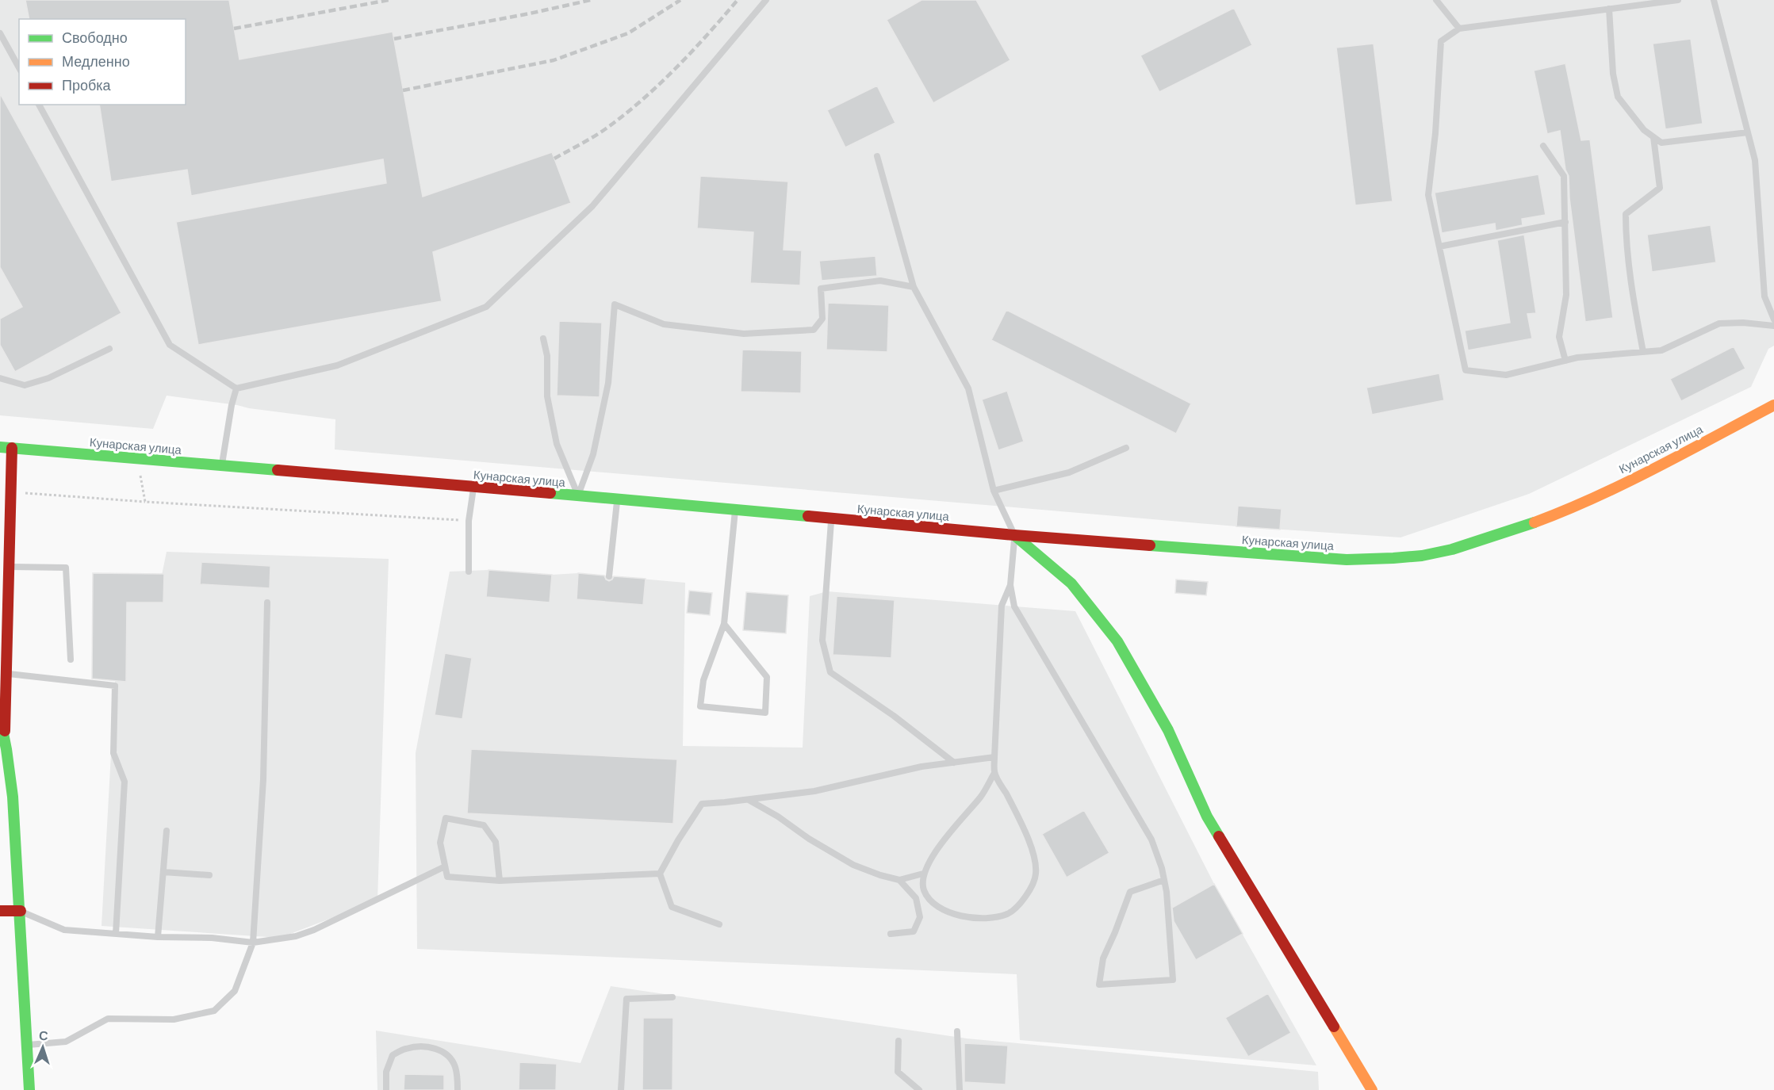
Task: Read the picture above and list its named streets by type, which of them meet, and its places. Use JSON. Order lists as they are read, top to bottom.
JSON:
{
  "streets": {
    "main road": ["Кунарская улица"]
  },
  "legend": ["Свободно", "Медленно", "Пробка"],
  "north": "top"
}
